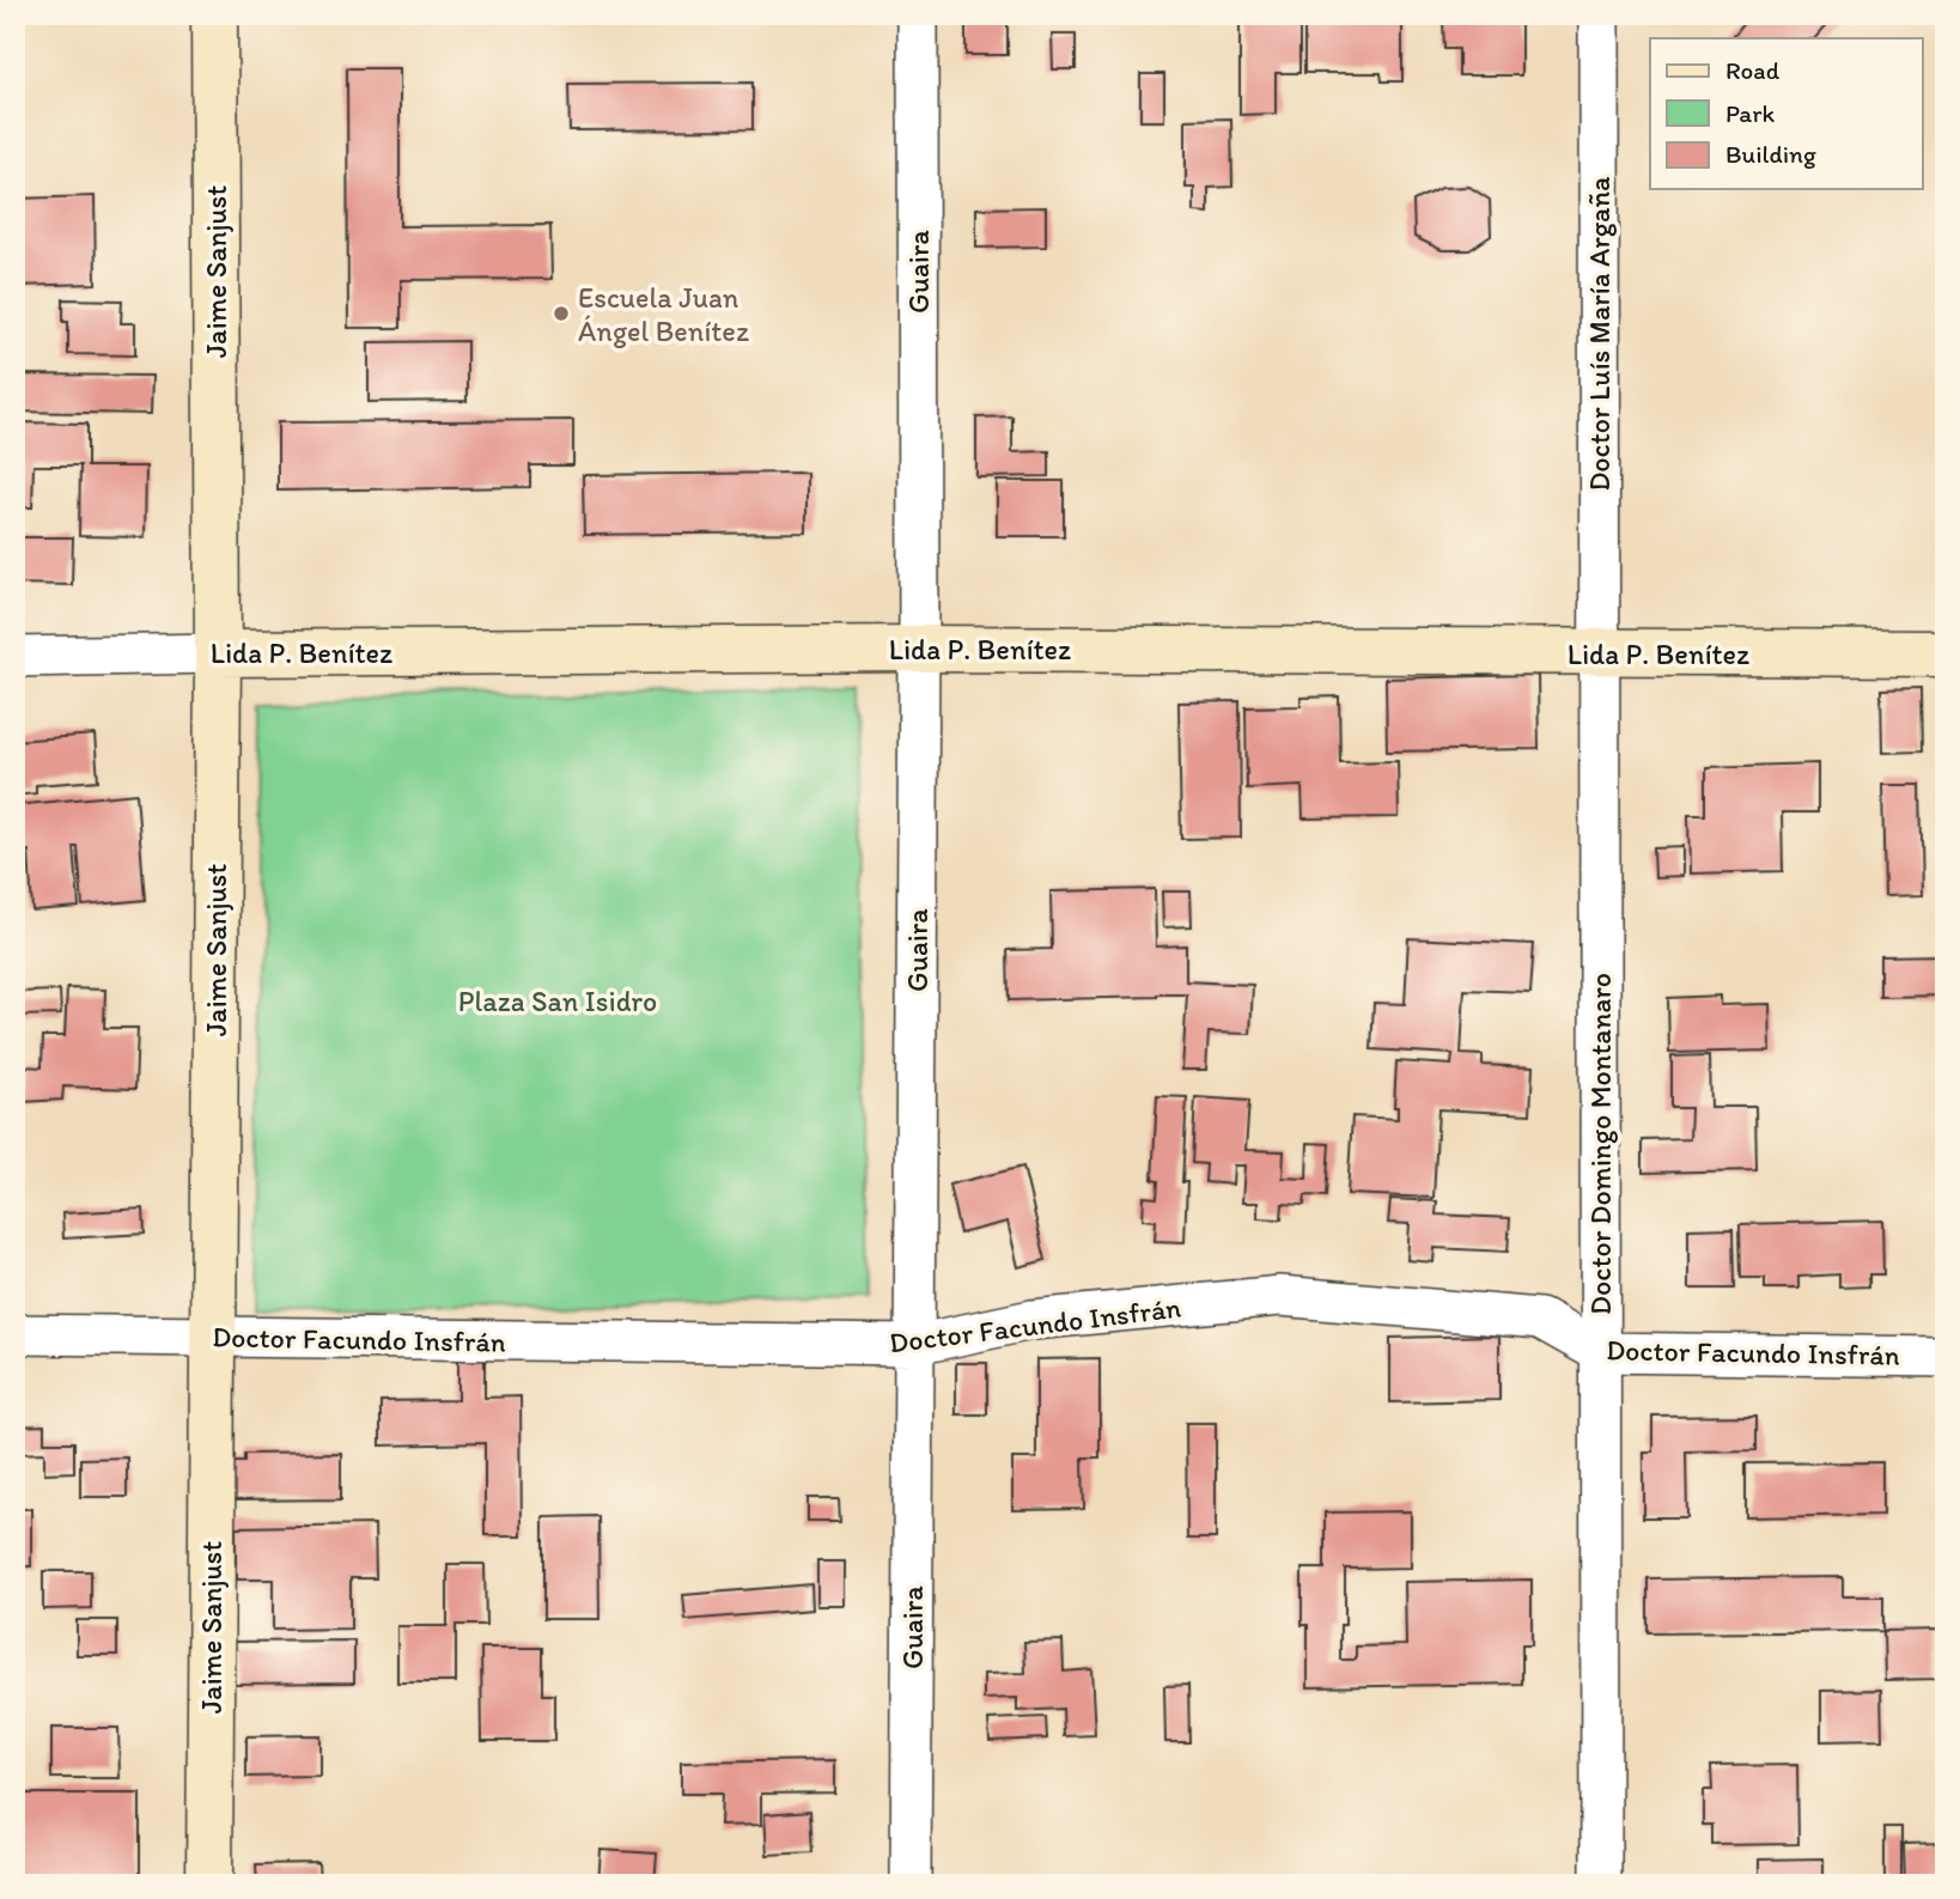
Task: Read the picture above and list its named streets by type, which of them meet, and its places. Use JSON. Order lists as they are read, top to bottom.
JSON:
{
  "streets": {
    "main road": ["Jaime Sanjust", "Lida P. Benítez"],
    "street": [
      "Guaira",
      "Doctor Luís María Argaña",
      "Doctor Domingo Montanaro",
      "Doctor Facundo Insfrán"
    ]
  },
  "crossings": [
    ["Jaime Sanjust", "Lida P. Benítez"],
    ["Jaime Sanjust", "Doctor Facundo Insfrán"],
    ["Guaira", "Lida P. Benítez"],
    ["Guaira", "Doctor Facundo Insfrán"],
    ["Doctor Luís María Argaña", "Lida P. Benítez"],
    ["Doctor Luís María Argaña", "Doctor Domingo Montanaro"],
    ["Lida P. Benítez", "Doctor Domingo Montanaro"],
    ["Doctor Domingo Montanaro", "Doctor Facundo Insfrán"]
  ],
  "parks": ["Plaza San Isidro"],
  "places": ["Escuela Juan Ángel Benítez"],
  "legend": ["Road", "Park", "Building"]
}
